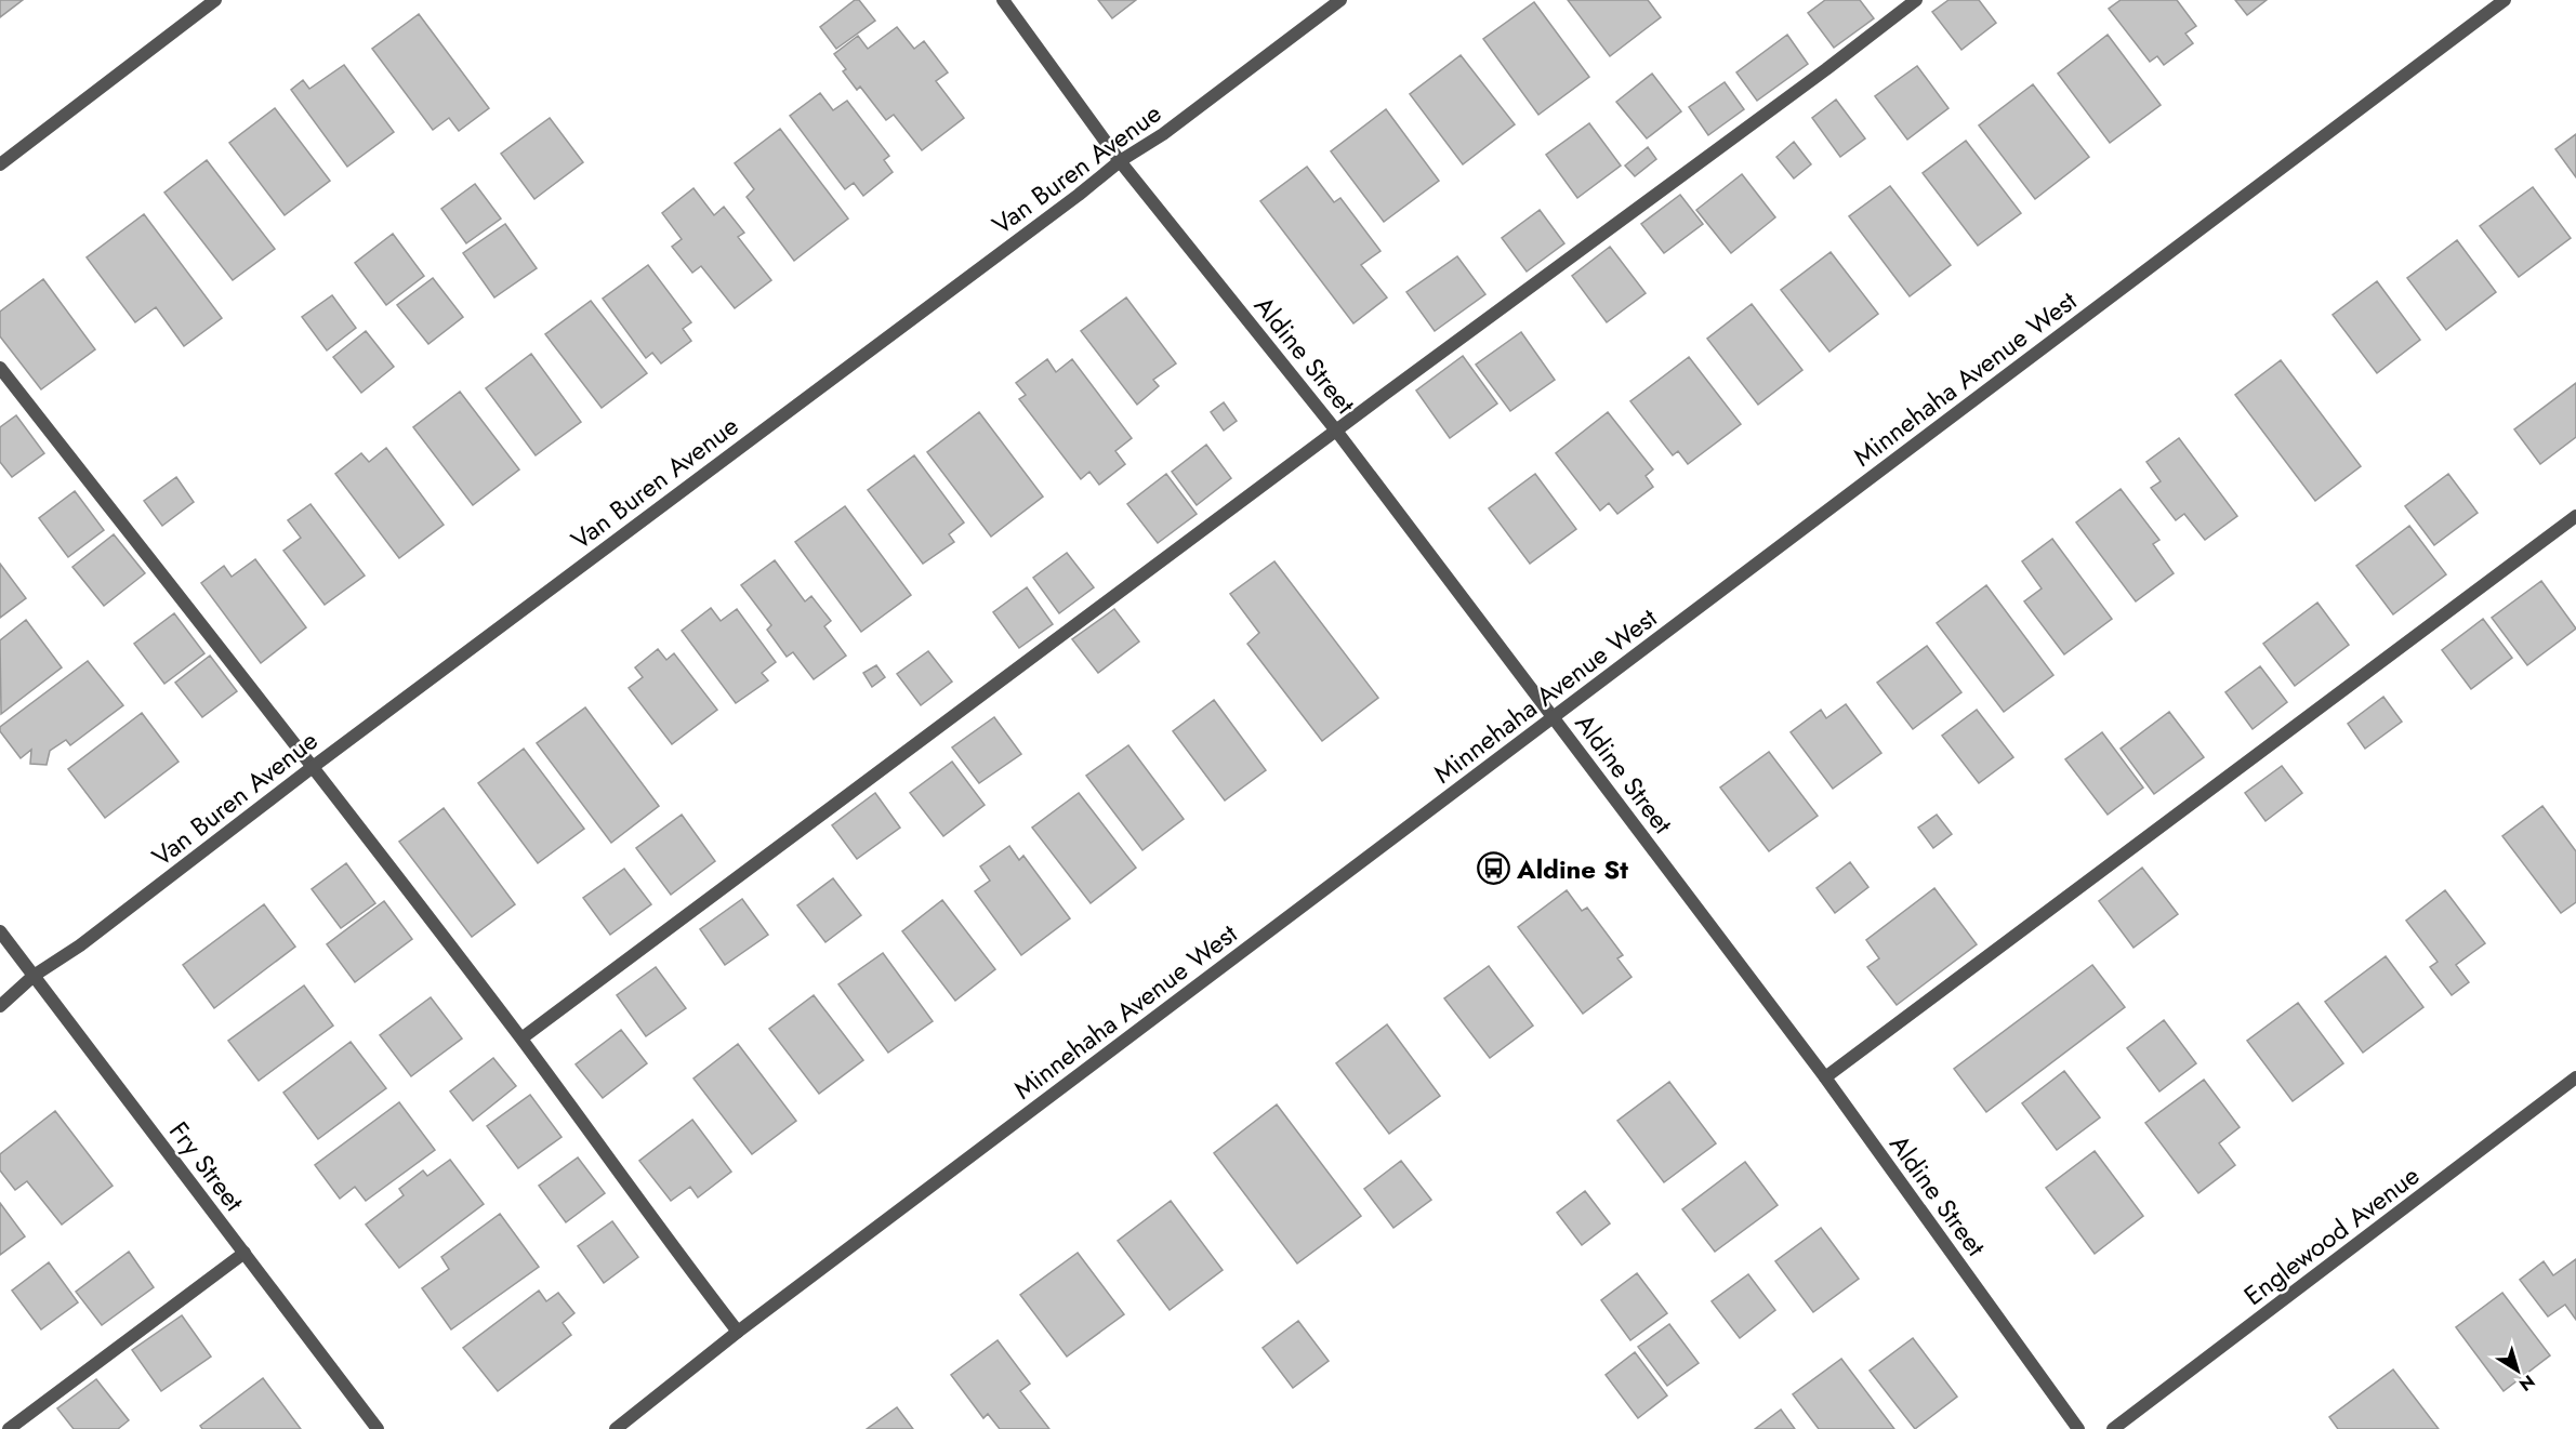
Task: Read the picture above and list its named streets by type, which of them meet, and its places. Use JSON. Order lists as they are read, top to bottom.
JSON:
{
  "streets": {
    "street": [
      "Van Buren Avenue",
      "Aldine Street",
      "Minnehaha Avenue West",
      "Fry Street",
      "Englewood Avenue"
    ]
  },
  "crossings": [
    ["Van Buren Avenue", "Aldine Street"],
    ["Van Buren Avenue", "Fry Street"],
    ["Aldine Street", "Minnehaha Avenue West"]
  ],
  "places": {
    "bus stop": ["Aldine St"]
  },
  "north": "bottom right"
}
